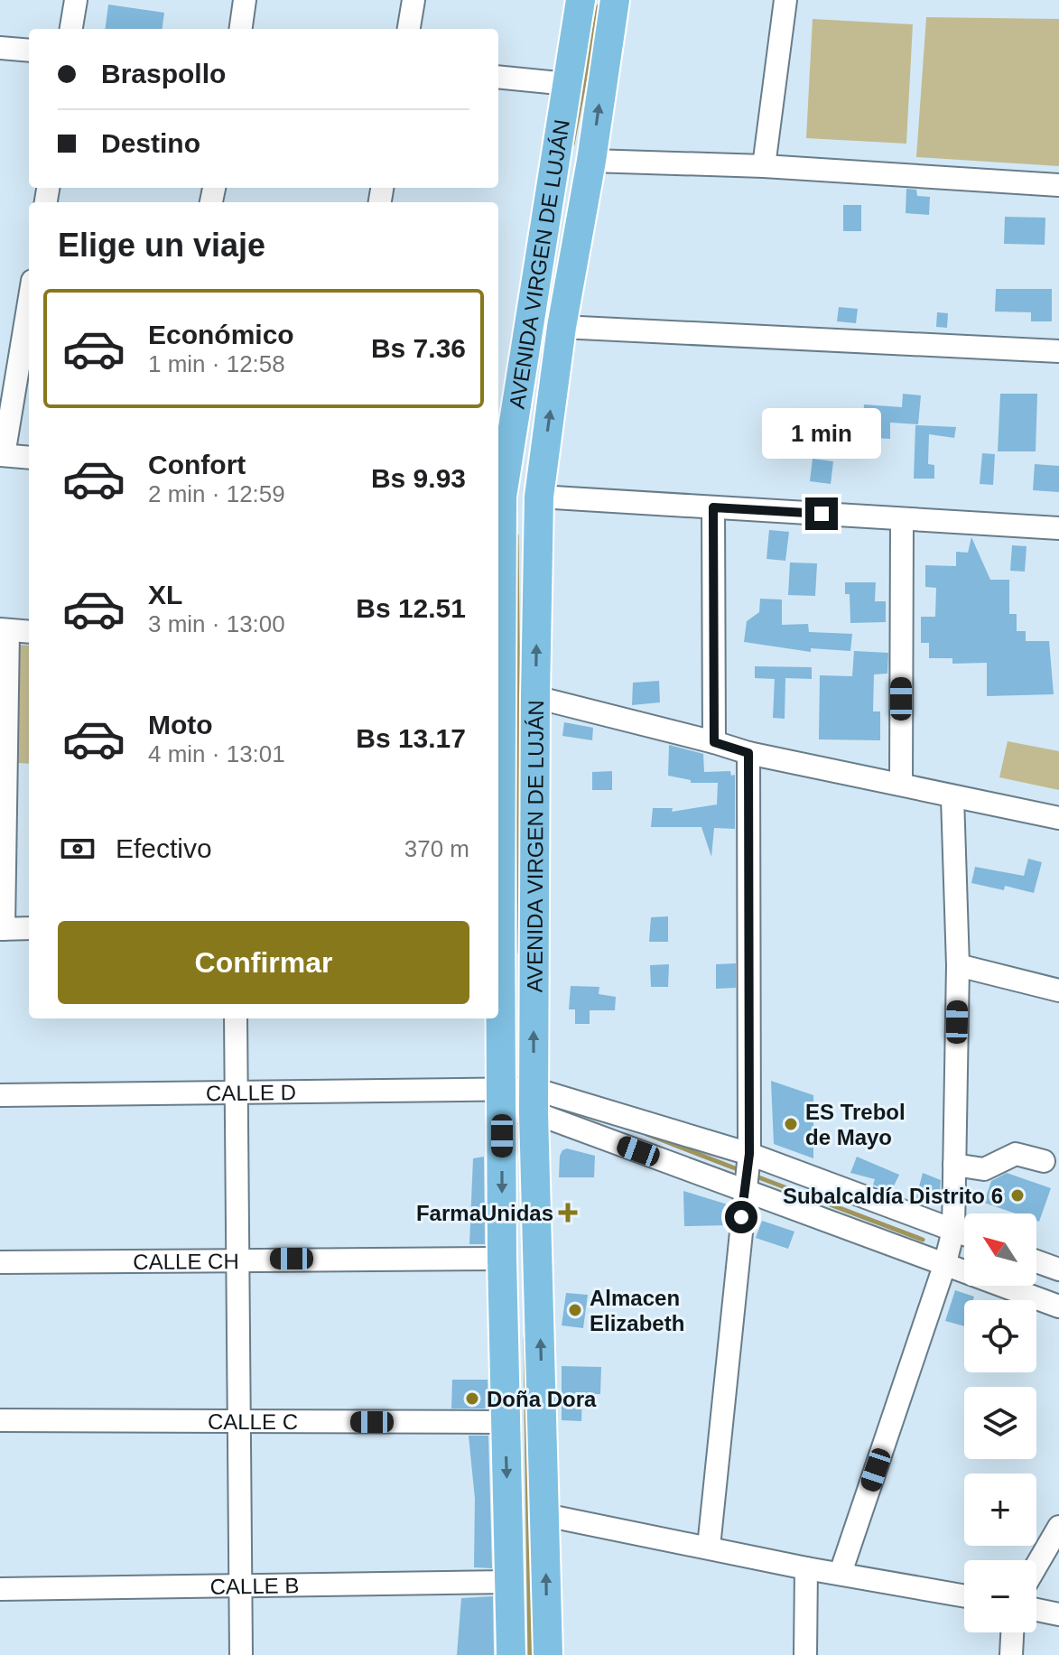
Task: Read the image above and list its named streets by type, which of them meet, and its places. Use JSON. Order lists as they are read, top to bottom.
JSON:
{
  "streets": {
    "main road": ["AVENIDA VIRGEN DE LUJÁN"],
    "street": [
      "CALLE D",
      "CALLE CH",
      "CALLE C",
      "CALLE B"
    ]
  },
  "crossings": [
    ["AVENIDA VIRGEN DE LUJÁN", "CALLE D"],
    ["AVENIDA VIRGEN DE LUJÁN", "CALLE CH"],
    ["AVENIDA VIRGEN DE LUJÁN", "CALLE C"],
    ["AVENIDA VIRGEN DE LUJÁN", "CALLE B"]
  ],
  "places": {
    "other": [
      "ES Trebol de Mayo",
      "Subalcaldía Distrito 6",
      "Almacen Elizabeth",
      "Doña Dora"
    ],
    "health": ["FarmaUnidas"]
  },
  "north": "top left",
  "page": {
    "banner": ["Braspollo", "Destino"],
    "heading": "Elige un viaje",
    "list": [
      {
        "name": "Económico",
        "note": "1 min · 12:58",
        "value": "Bs 7.36"
      },
      {
        "name": "Confort",
        "note": "2 min · 12:59",
        "value": "Bs 9.93"
      },
      {
        "name": "XL",
        "note": "3 min · 13:00",
        "value": "Bs 12.51"
      },
      {
        "name": "Moto",
        "note": "4 min · 13:01",
        "value": "Bs 13.17"
      }
    ],
    "bubble": "1 min",
    "pay": ["Efectivo", "370 m"],
    "buttons": "Confirmar",
    "map_buttons": ["+", "−"]
  }
}
